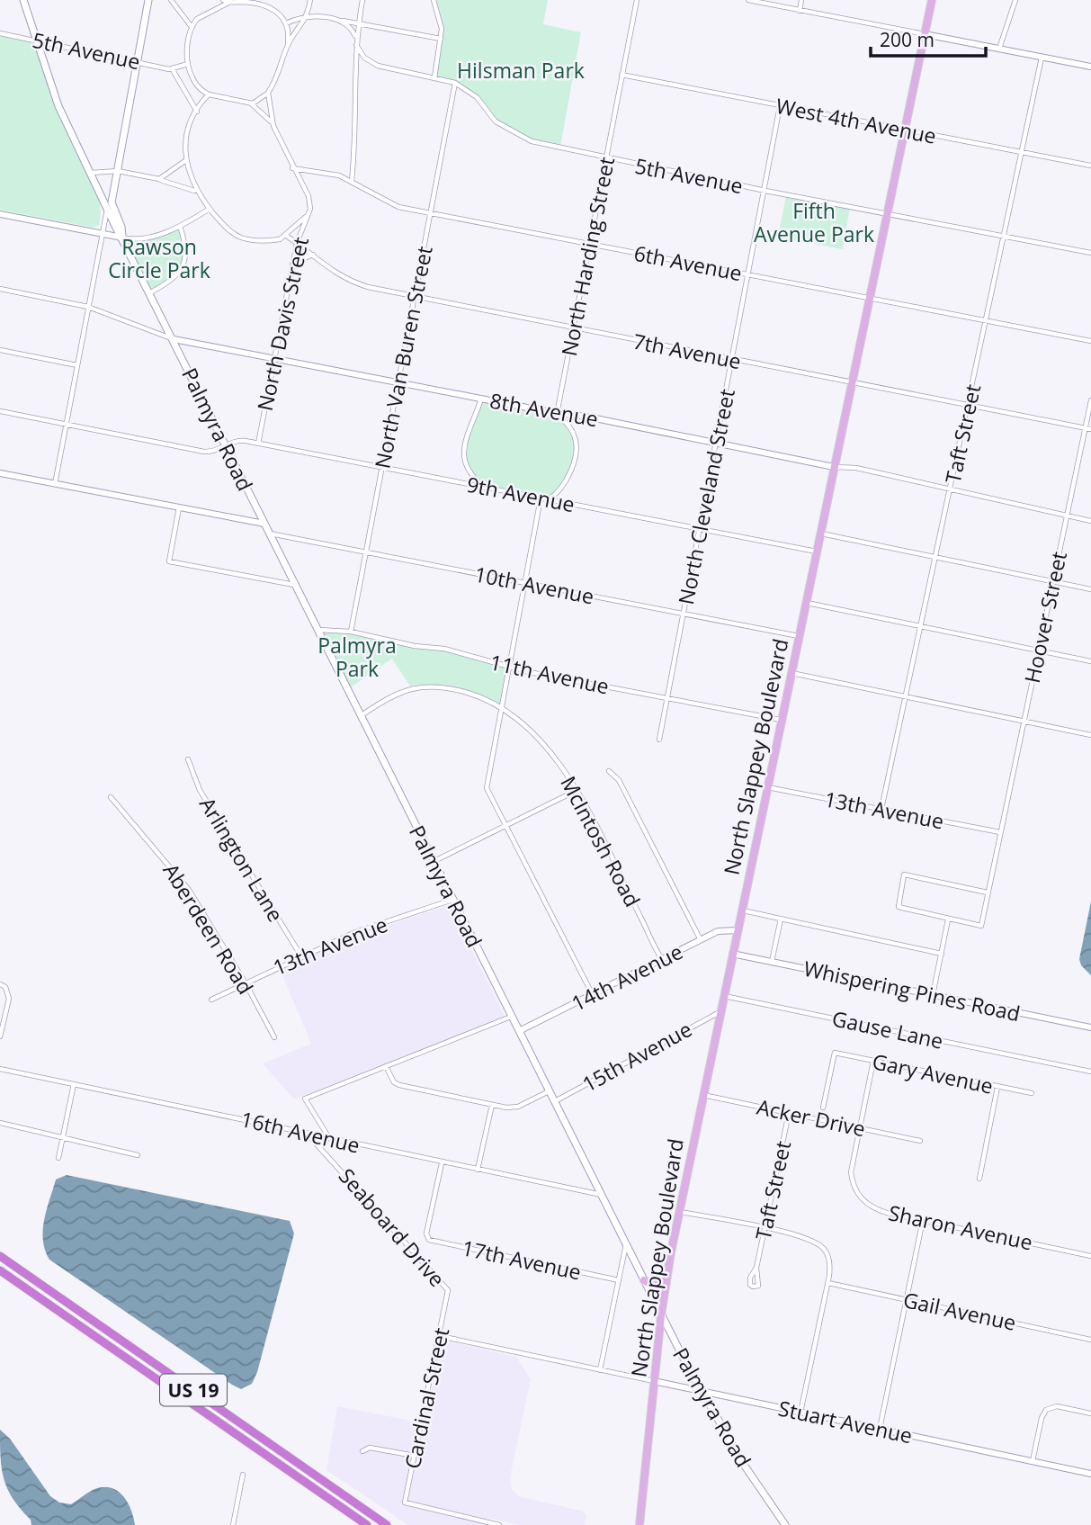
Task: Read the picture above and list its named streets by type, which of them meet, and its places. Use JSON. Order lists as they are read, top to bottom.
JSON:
{
  "streets": {
    "highway": ["US 19"],
    "main road": ["Palmyra Road", "North Slappey Boulevard"],
    "street": [
      "5th Avenue",
      "West 4th Avenue",
      "North Harding Street",
      "6th Avenue",
      "North Davis Street",
      "7th Avenue",
      "North Van Buren Street",
      "8th Avenue",
      "Taft Street",
      "9th Avenue",
      "North Cleveland Street",
      "10th Avenue",
      "Hoover Street",
      "11th Avenue",
      "13th Avenue",
      "McIntosh Road",
      "Arlington Lane",
      "Aberdeen Road",
      "14th Avenue",
      "Whispering Pines Road",
      "Gause Lane",
      "15th Avenue",
      "Gary Avenue",
      "Acker Drive",
      "16th Avenue",
      "Seaboard Drive",
      "Sharon Avenue",
      "17th Avenue",
      "Gail Avenue",
      "Cardinal Street",
      "Stuart Avenue"
    ]
  },
  "crossings": [
    ["5th Avenue", "North Harding Street"],
    ["5th Avenue", "North Davis Street"],
    ["5th Avenue", "North Van Buren Street"],
    ["5th Avenue", "Palmyra Road"],
    ["5th Avenue", "Taft Street"],
    ["5th Avenue", "North Cleveland Street"],
    ["5th Avenue", "North Slappey Boulevard"],
    ["West 4th Avenue", "North Harding Street"],
    ["West 4th Avenue", "Taft Street"],
    ["West 4th Avenue", "North Cleveland Street"],
    ["West 4th Avenue", "North Slappey Boulevard"],
    ["North Harding Street", "6th Avenue"],
    ["North Harding Street", "7th Avenue"],
    ["North Harding Street", "8th Avenue"],
    ["North Harding Street", "9th Avenue"],
    ["6th Avenue", "North Davis Street"],
    ["6th Avenue", "7th Avenue"],
    ["6th Avenue", "North Van Buren Street"],
    ["6th Avenue", "Taft Street"],
    ["6th Avenue", "North Cleveland Street"],
    ["6th Avenue", "North Slappey Boulevard"],
    ["North Davis Street", "7th Avenue"],
    ["North Davis Street", "8th Avenue"],
    ["North Davis Street", "9th Avenue"],
    ["7th Avenue", "North Van Buren Street"],
    ["7th Avenue", "Taft Street"],
    ["7th Avenue", "North Cleveland Street"],
    ["7th Avenue", "Hoover Street"],
    ["7th Avenue", "North Slappey Boulevard"],
    ["North Van Buren Street", "8th Avenue"],
    ["North Van Buren Street", "9th Avenue"],
    ["North Van Buren Street", "10th Avenue"],
    ["North Van Buren Street", "11th Avenue"],
    ["8th Avenue", "Palmyra Road"],
    ["8th Avenue", "Taft Street"],
    ["8th Avenue", "9th Avenue"],
    ["8th Avenue", "North Cleveland Street"],
    ["8th Avenue", "Hoover Street"],
    ["8th Avenue", "North Slappey Boulevard"],
    ["Palmyra Road", "9th Avenue"],
    ["Palmyra Road", "10th Avenue"],
    ["Palmyra Road", "11th Avenue"],
    ["Palmyra Road", "North Slappey Boulevard"],
    ["Palmyra Road", "13th Avenue"],
    ["Palmyra Road", "McIntosh Road"],
    ["Palmyra Road", "14th Avenue"],
    ["Palmyra Road", "15th Avenue"],
    ["Palmyra Road", "16th Avenue"],
    ["Palmyra Road", "Stuart Avenue"],
    ["Taft Street", "13th Avenue"],
    ["Taft Street", "Acker Drive"],
    ["9th Avenue", "North Cleveland Street"],
    ["9th Avenue", "North Slappey Boulevard"],
    ["North Cleveland Street", "10th Avenue"],
    ["North Cleveland Street", "11th Avenue"],
    ["10th Avenue", "North Slappey Boulevard"],
    ["Hoover Street", "13th Avenue"],
    ["11th Avenue", "North Slappey Boulevard"],
    ["North Slappey Boulevard", "13th Avenue"],
    ["North Slappey Boulevard", "14th Avenue"],
    ["North Slappey Boulevard", "Whispering Pines Road"],
    ["North Slappey Boulevard", "Gause Lane"],
    ["North Slappey Boulevard", "15th Avenue"],
    ["North Slappey Boulevard", "Acker Drive"],
    ["North Slappey Boulevard", "Stuart Avenue"],
    ["13th Avenue", "Arlington Lane"],
    ["13th Avenue", "Aberdeen Road"],
    ["McIntosh Road", "14th Avenue"],
    ["Gary Avenue", "Sharon Avenue"],
    ["Acker Drive", "Sharon Avenue"],
    ["16th Avenue", "Seaboard Drive"],
    ["16th Avenue", "17th Avenue"],
    ["Seaboard Drive", "Cardinal Street"],
    ["Cardinal Street", "Stuart Avenue"]
  ],
  "parks": [
    "Hilsman Park",
    "Fifth Avenue Park",
    "Rawson Circle Park",
    "Palmyra Park"
  ],
  "scale_bar": "200 m"
}
